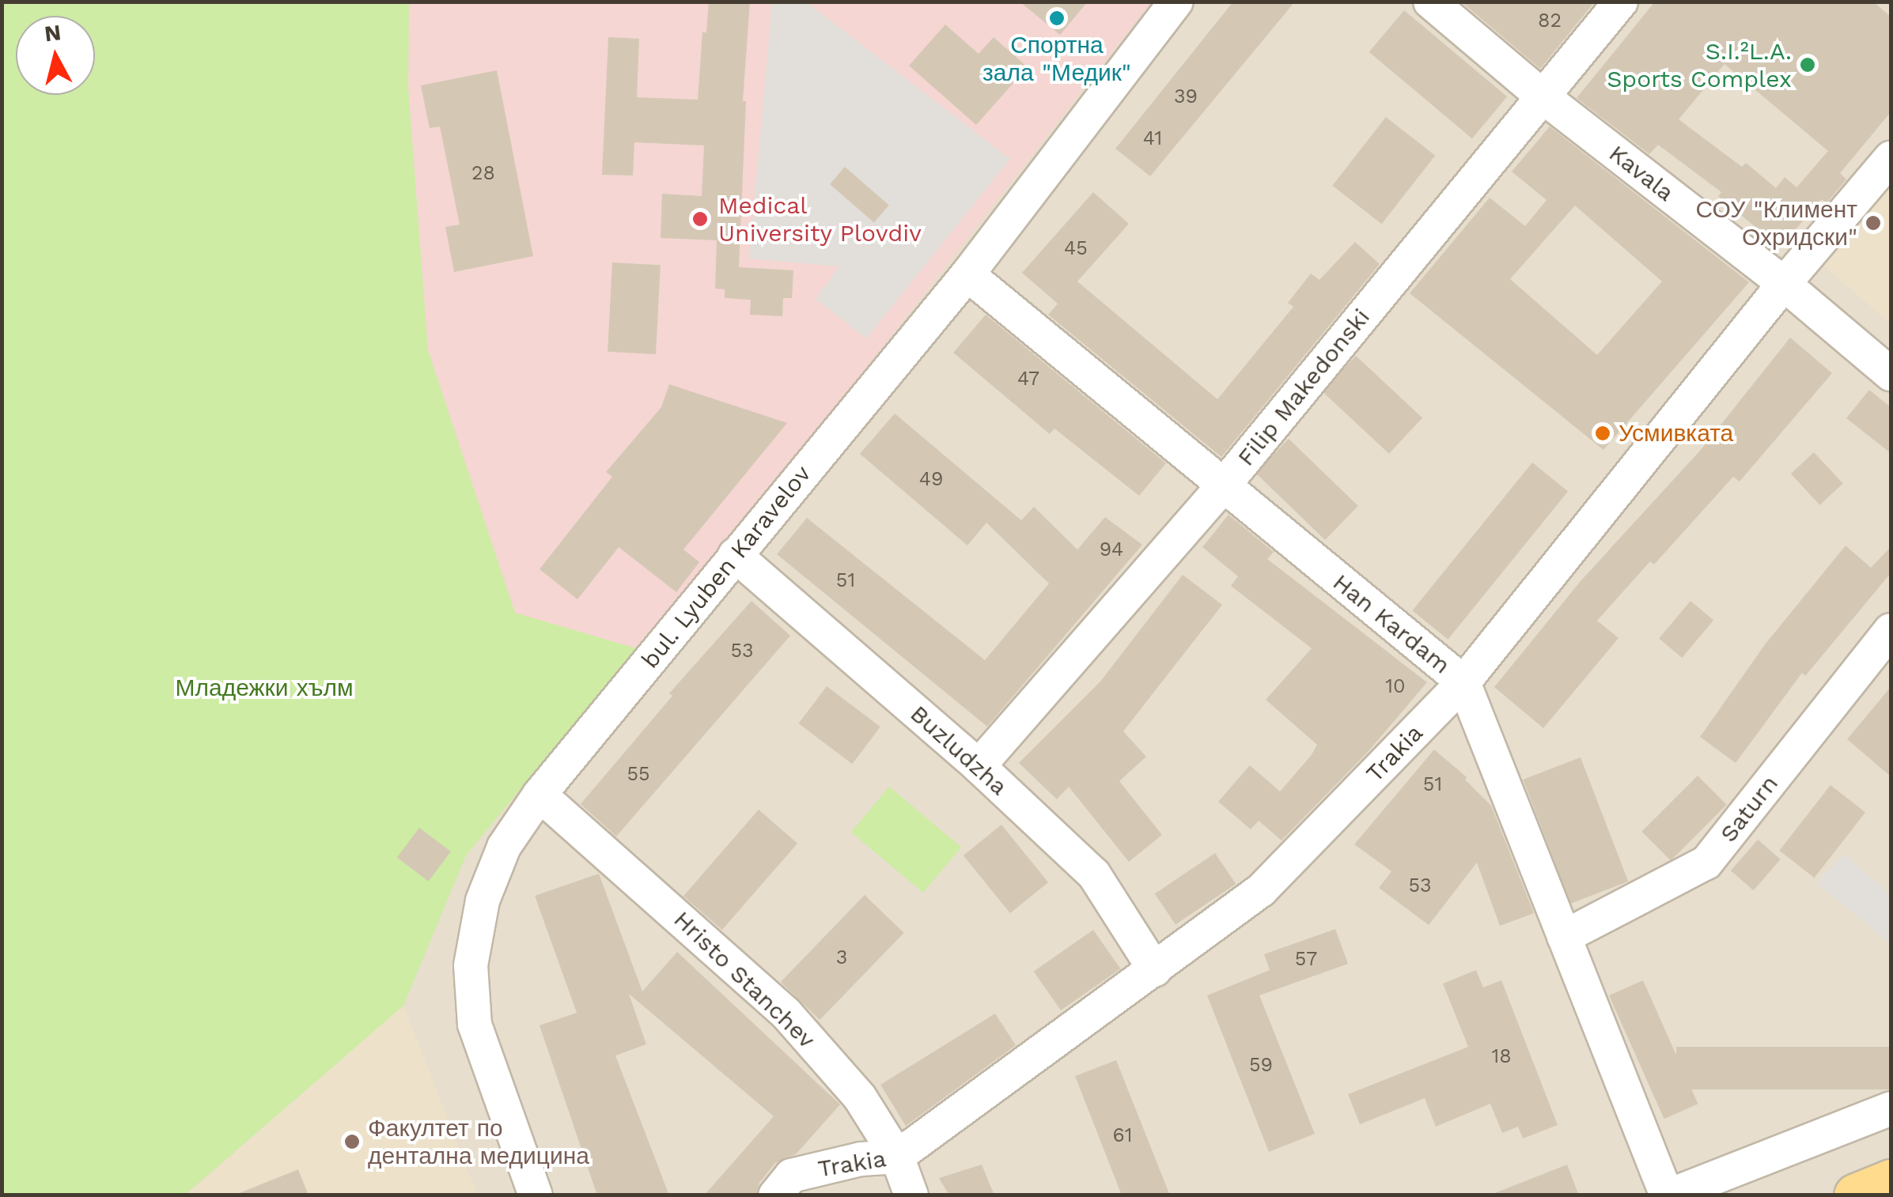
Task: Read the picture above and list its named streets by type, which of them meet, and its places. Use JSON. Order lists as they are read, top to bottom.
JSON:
{
  "streets": {
    "street": [
      "Kavala",
      "Filip Makedonski",
      "bul. Lyuben Karavelov",
      "Han Kardam",
      "Buzludzha",
      "Trakia",
      "Saturn",
      "Hristo Stanchev"
    ]
  },
  "crossings": [
    ["Kavala", "Filip Makedonski"],
    ["Kavala", "Trakia"],
    ["Filip Makedonski", "Han Kardam"],
    ["Filip Makedonski", "Buzludzha"],
    ["bul. Lyuben Karavelov", "Han Kardam"],
    ["bul. Lyuben Karavelov", "Buzludzha"],
    ["bul. Lyuben Karavelov", "Hristo Stanchev"],
    ["Han Kardam", "Trakia"],
    ["Han Kardam", "Saturn"],
    ["Buzludzha", "Trakia"],
    ["Trakia", "Hristo Stanchev"]
  ],
  "parks": ["Младежки хълм"],
  "places": [
    "Спортна зала \"Медик\"",
    "S.I.²L.A. Sports Complex",
    "Medical University Plovdiv",
    "СОУ \"Климент Охридски\"",
    "Усмивката",
    "Факултет по дентална медицина"
  ],
  "house_numbers": [
    "82",
    "39",
    "41",
    "28",
    "45",
    "47",
    "49",
    "94",
    "51",
    "53",
    "10",
    "55",
    "51",
    "53",
    "3",
    "57",
    "18",
    "59",
    "61"
  ],
  "north": "top"
}
